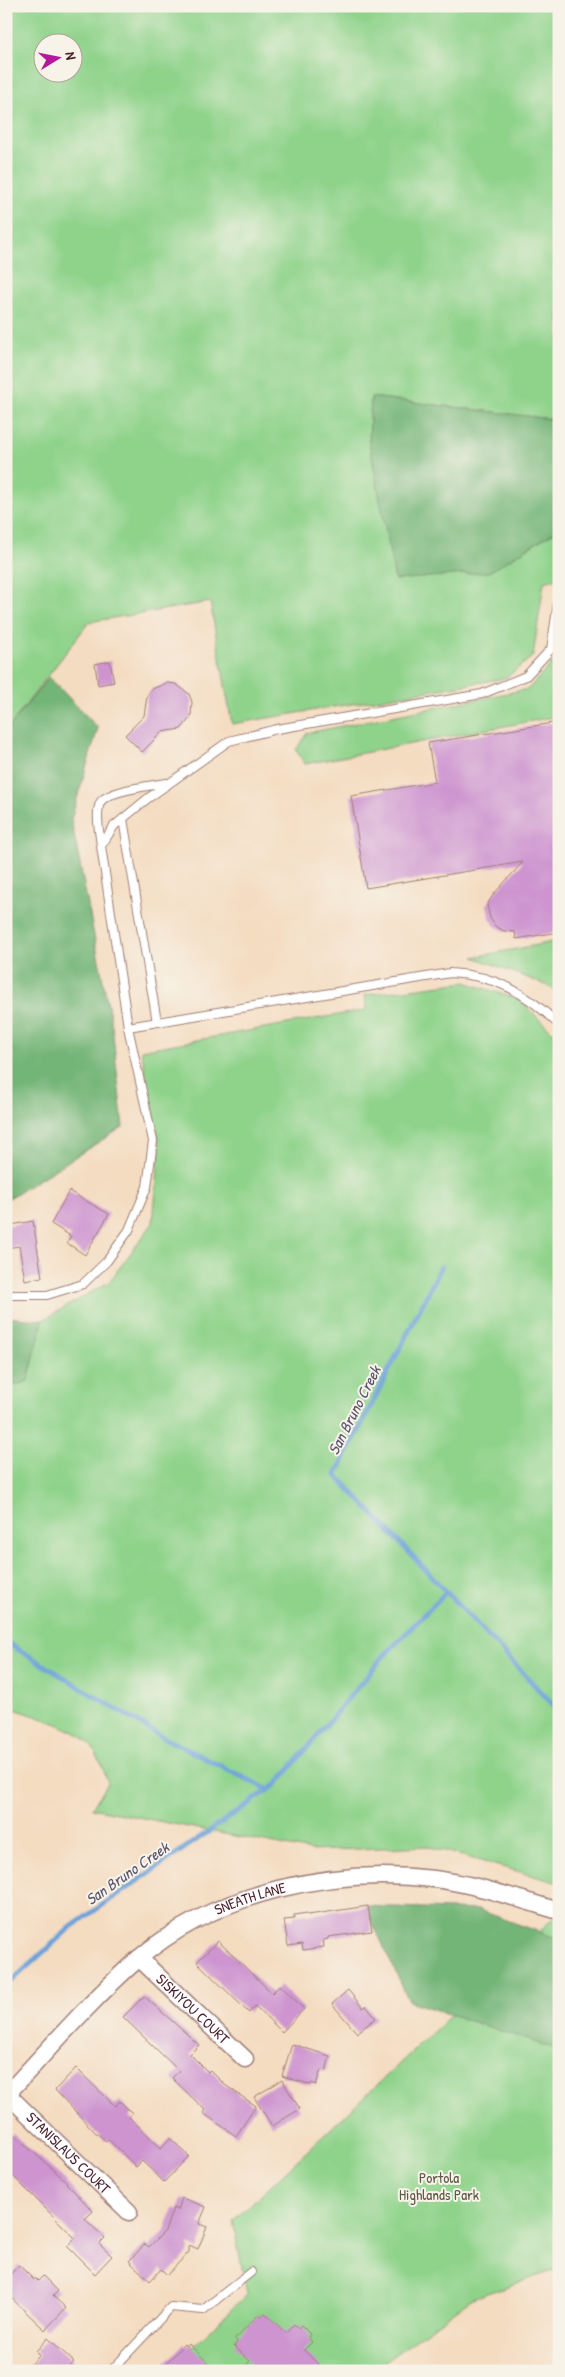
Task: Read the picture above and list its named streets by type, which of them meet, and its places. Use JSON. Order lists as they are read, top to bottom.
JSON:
{
  "streets": {
    "street": ["SNEATH LANE", "SISKIYOU COURT", "STANISLAUS COURT"]
  },
  "crossings": [
    ["SNEATH LANE", "SISKIYOU COURT"],
    ["SNEATH LANE", "STANISLAUS COURT"]
  ],
  "water": ["San Bruno Creek"],
  "parks": ["Portola Highlands Park"],
  "north": "right"
}
